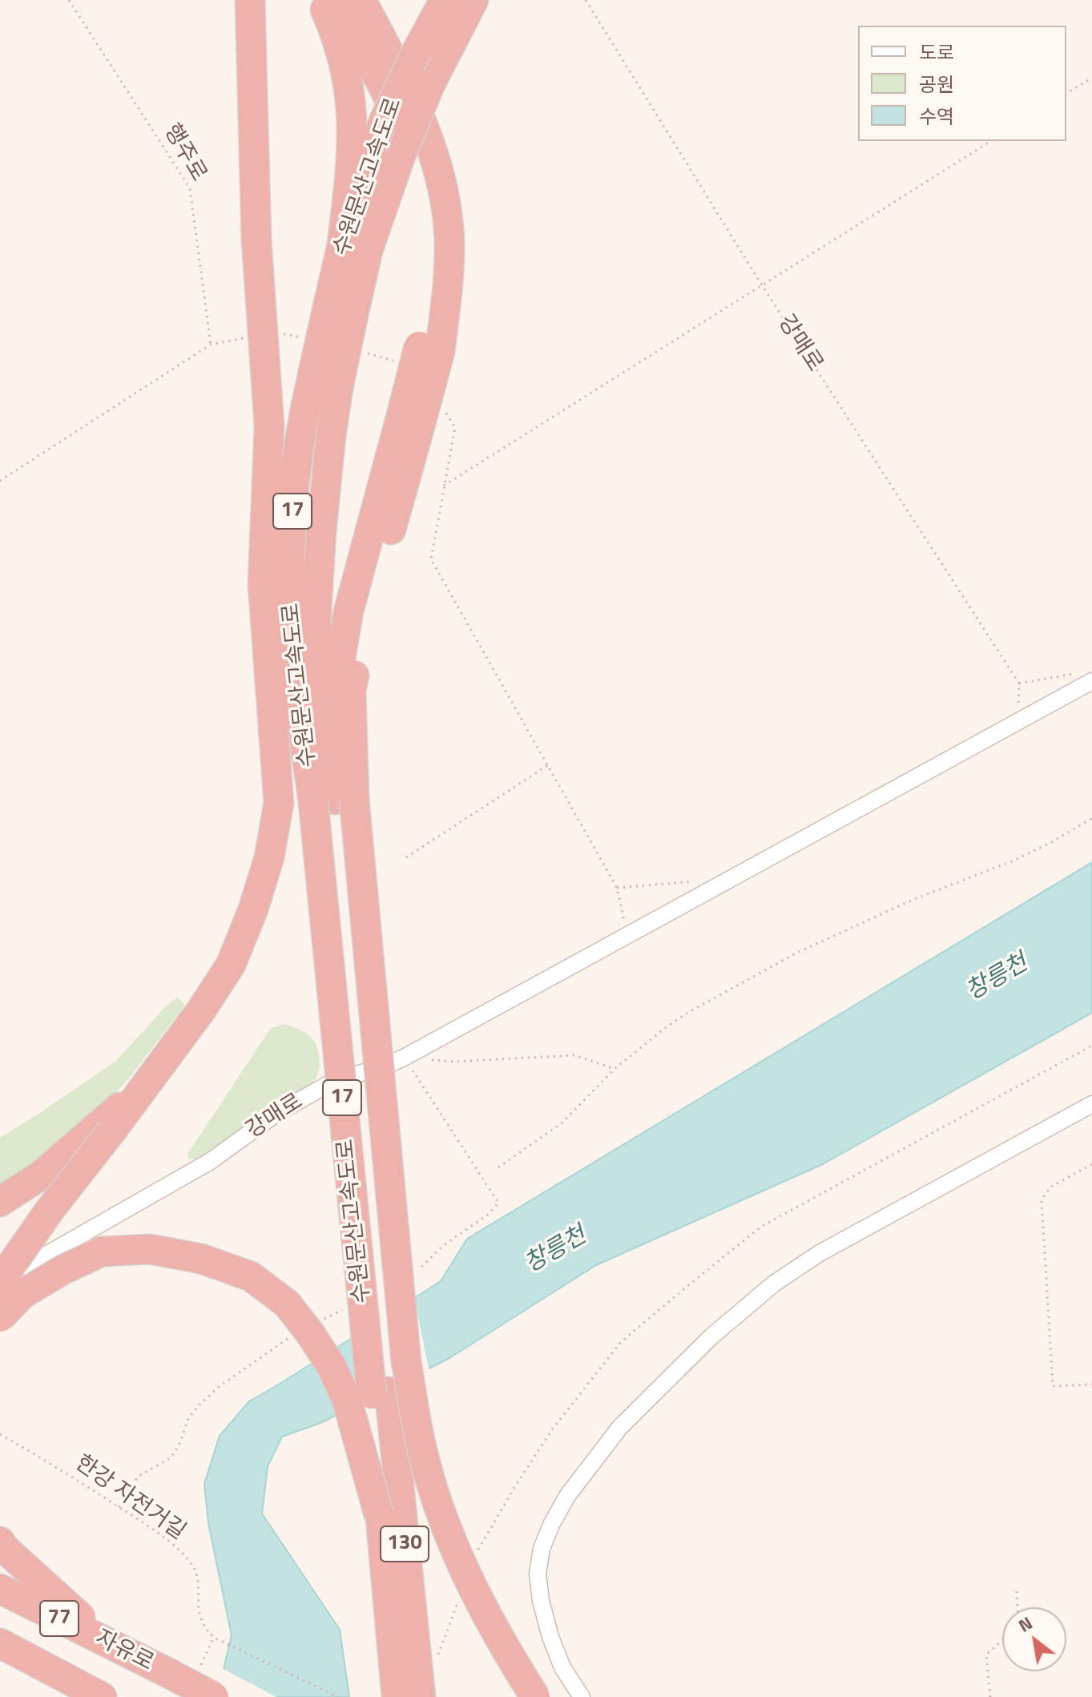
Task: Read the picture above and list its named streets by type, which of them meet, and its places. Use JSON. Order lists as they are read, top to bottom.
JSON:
{
  "streets": {
    "highway": [
      "수원문산고속도로",
      "17",
      "130",
      "77",
      "자유로"
    ],
    "street": ["강매로"],
    "path": ["행주로", "한강 자전거길"]
  },
  "crossings": [
    ["수원문산고속도로", "130"]
  ],
  "water": ["창릉천"],
  "legend": ["도로", "공원", "수역"],
  "north": "top left"
}
